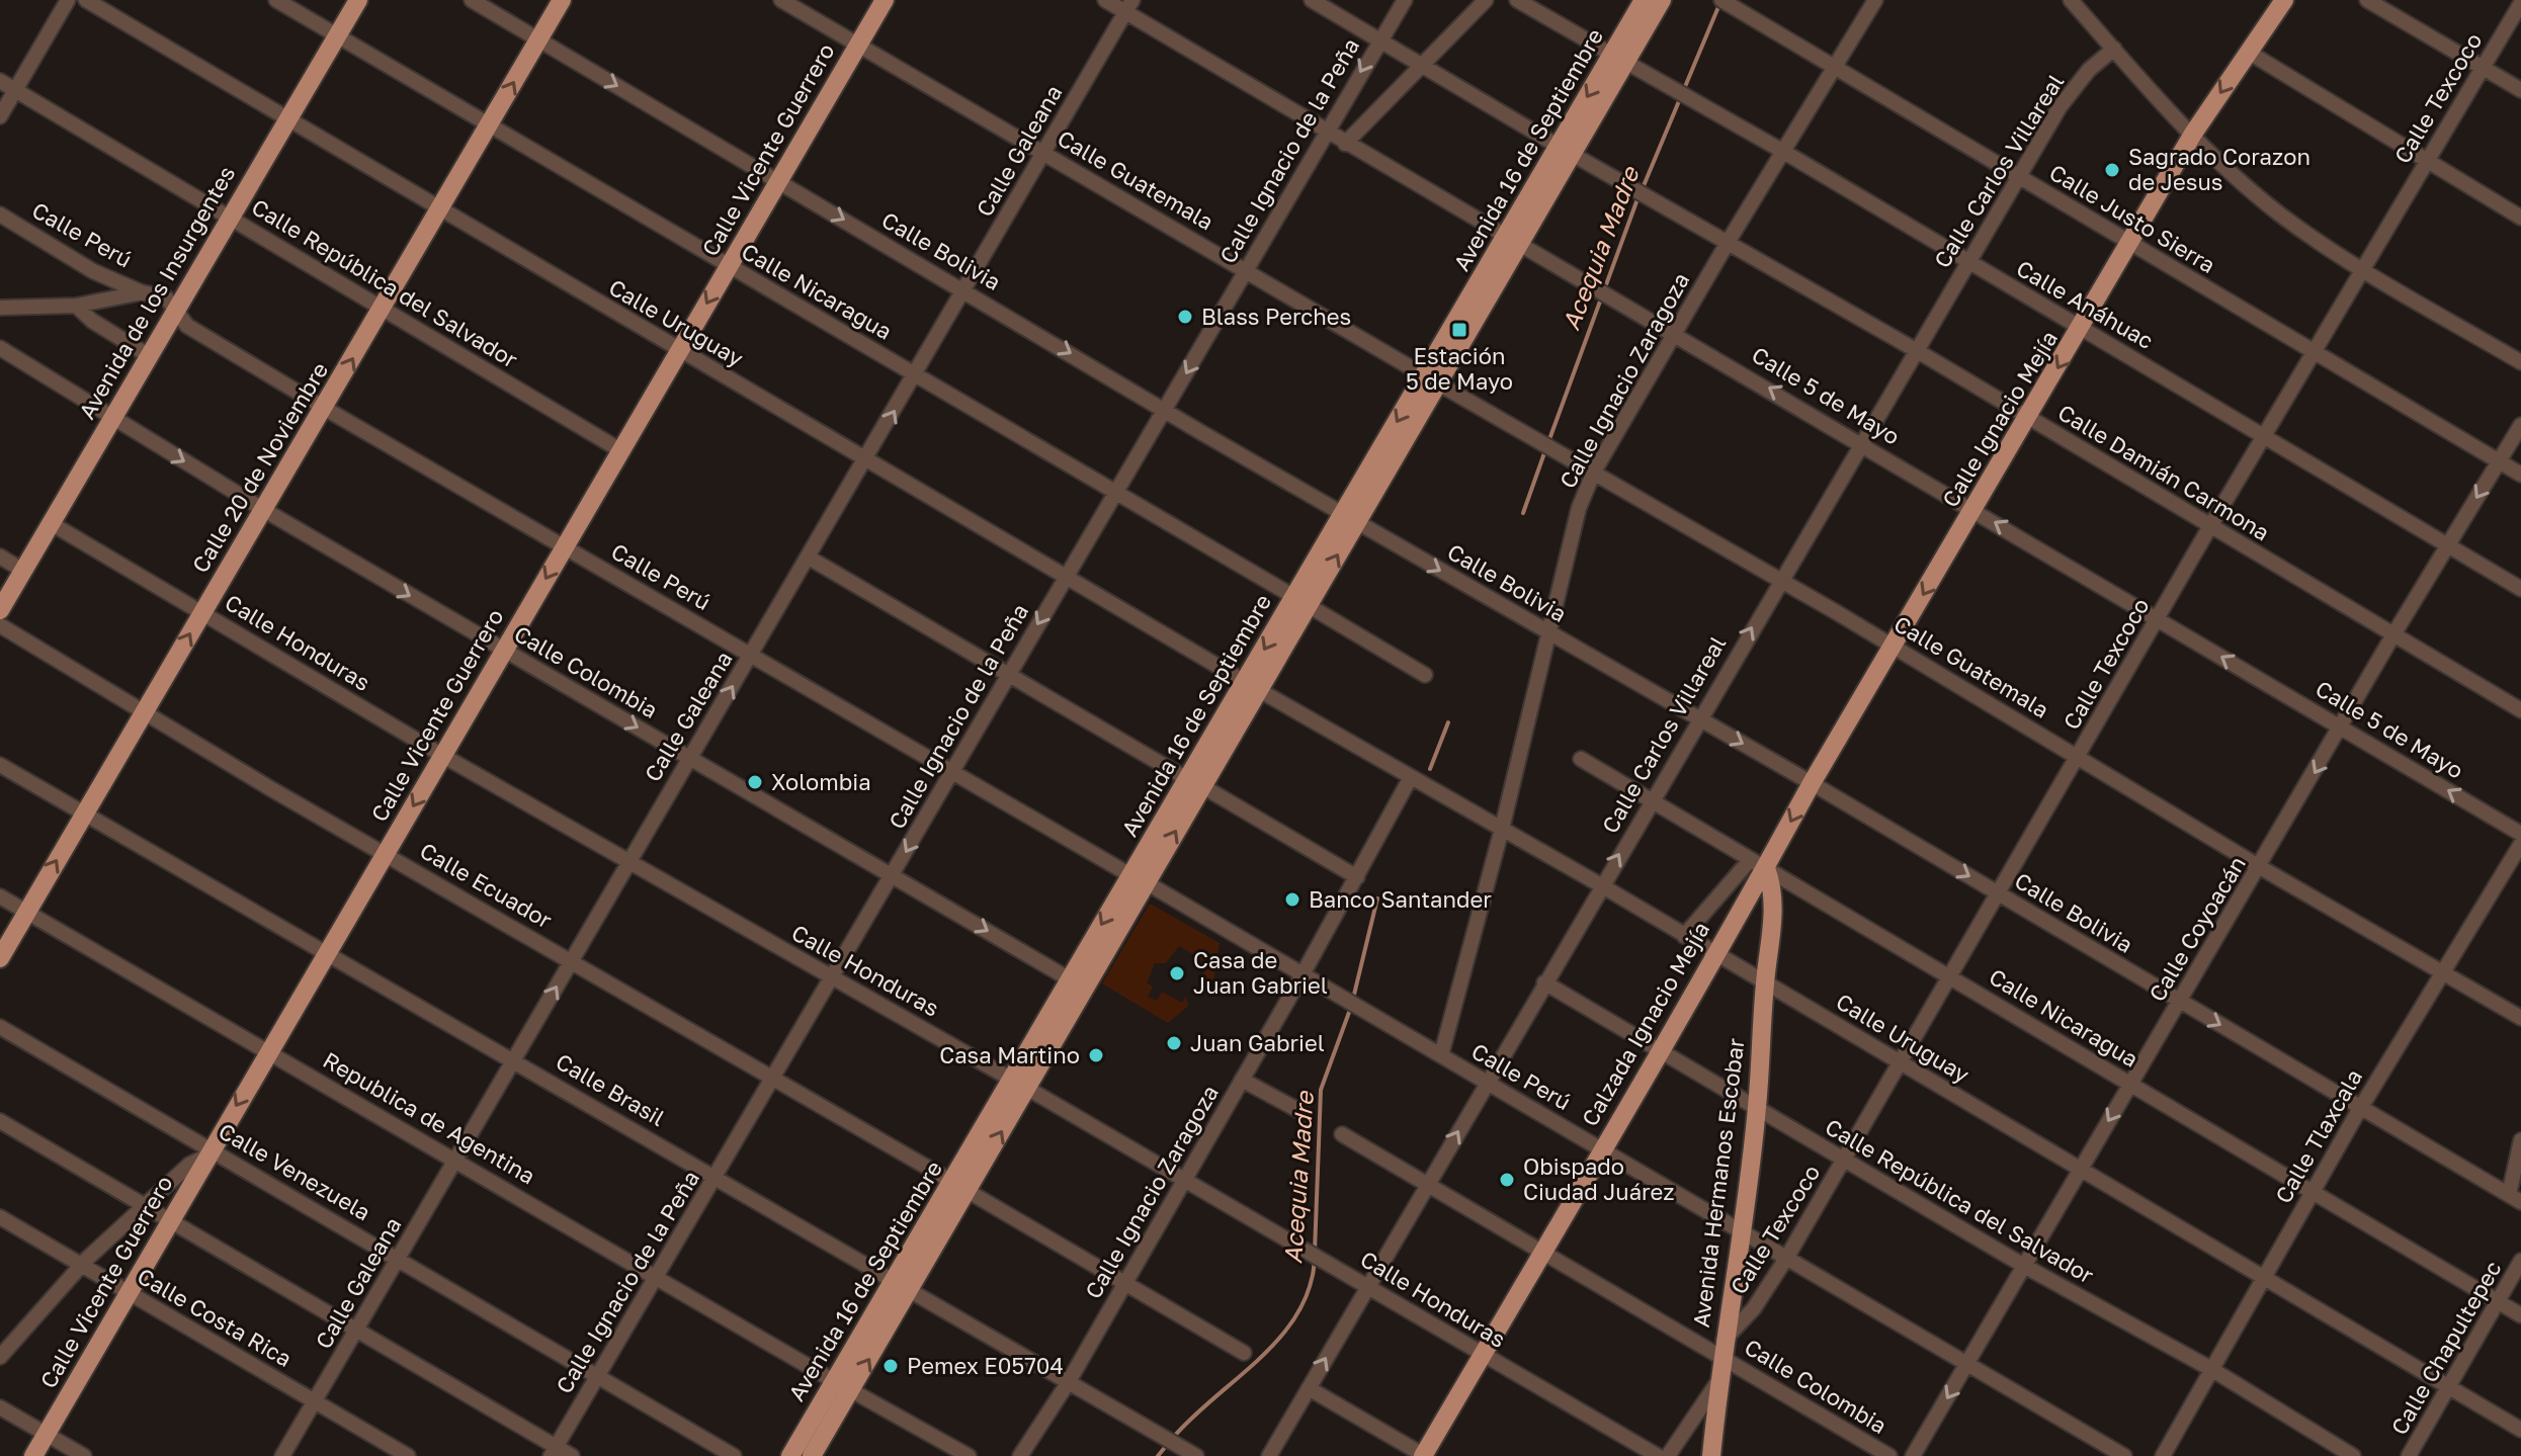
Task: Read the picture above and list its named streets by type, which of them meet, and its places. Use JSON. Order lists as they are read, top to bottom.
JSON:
{
  "streets": {
    "main road": [
      "Calle Vicente Guerrero",
      "Avenida 16 de Septiembre",
      "Avenida de los Insurgentes",
      "Calle Ignacio Mejía",
      "Calle 20 de Noviembre",
      "Calzada Ignacio Mejía",
      "Avenida Hermanos Escobar"
    ],
    "street": [
      "Calle Texcoco",
      "Calle Galeana",
      "Calle Ignacio de la Peña",
      "Calle Carlos Villareal",
      "Calle Guatemala",
      "Calle Justo Sierra",
      "Calle Perú",
      "Calle Bolivia",
      "Calle República del Salvador",
      "Calle Nicaragua",
      "Calle Anáhuac",
      "Calle Uruguay",
      "Calle Ignacio Zaragoza",
      "Calle 5 de Mayo",
      "Calle Damián Carmona",
      "Calle Honduras",
      "Calle Colombia",
      "Calle Ecuador",
      "Calle Coyoacán",
      "Calle Brasil",
      "Republica de Agentina",
      "Calle Tlaxcala",
      "Calle Venezuela",
      "Calle Costa Rica",
      "Calle Chapultepec"
    ]
  },
  "crossings": [
    ["Calle Texcoco", "Calle Guatemala"],
    ["Calle Texcoco", "Calle Justo Sierra"],
    ["Calle Texcoco", "Calle Perú"],
    ["Calle Texcoco", "Calle Bolivia"],
    ["Calle Texcoco", "Calle República del Salvador"],
    ["Calle Texcoco", "Calle Nicaragua"],
    ["Calle Texcoco", "Calle Anáhuac"],
    ["Calle Texcoco", "Calle Uruguay"],
    ["Calle Texcoco", "Calle 5 de Mayo"],
    ["Calle Texcoco", "Calle Damián Carmona"],
    ["Calle Texcoco", "Calle Colombia"],
    ["Calle Texcoco", "Avenida Hermanos Escobar"],
    ["Calle Vicente Guerrero", "Calle Guatemala"],
    ["Calle Vicente Guerrero", "Calle Perú"],
    ["Calle Vicente Guerrero", "Calle Bolivia"],
    ["Calle Vicente Guerrero", "Calle República del Salvador"],
    ["Calle Vicente Guerrero", "Calle Nicaragua"],
    ["Calle Vicente Guerrero", "Calle Uruguay"],
    ["Calle Vicente Guerrero", "Calle Honduras"],
    ["Calle Vicente Guerrero", "Calle Colombia"],
    ["Calle Vicente Guerrero", "Calle Ecuador"],
    ["Calle Vicente Guerrero", "Calle Brasil"],
    ["Calle Vicente Guerrero", "Republica de Agentina"],
    ["Calle Vicente Guerrero", "Calle Venezuela"],
    ["Calle Vicente Guerrero", "Calle Costa Rica"],
    ["Avenida 16 de Septiembre", "Calle Guatemala"],
    ["Avenida 16 de Septiembre", "Calle Perú"],
    ["Avenida 16 de Septiembre", "Calle Bolivia"],
    ["Avenida 16 de Septiembre", "Calle Nicaragua"],
    ["Avenida 16 de Septiembre", "Calle Anáhuac"],
    ["Avenida 16 de Septiembre", "Calle Uruguay"],
    ["Avenida 16 de Septiembre", "Calle 5 de Mayo"],
    ["Avenida 16 de Septiembre", "Calle Damián Carmona"],
    ["Avenida 16 de Septiembre", "Calle Honduras"],
    ["Avenida 16 de Septiembre", "Calle Colombia"],
    ["Avenida 16 de Septiembre", "Calle Ecuador"],
    ["Avenida 16 de Septiembre", "Calle Brasil"],
    ["Avenida 16 de Septiembre", "Republica de Agentina"],
    ["Calle Galeana", "Calle Guatemala"],
    ["Calle Galeana", "Calle Perú"],
    ["Calle Galeana", "Calle Bolivia"],
    ["Calle Galeana", "Calle Nicaragua"],
    ["Calle Galeana", "Calle Uruguay"],
    ["Calle Galeana", "Calle 5 de Mayo"],
    ["Calle Galeana", "Calle Honduras"],
    ["Calle Galeana", "Calle Colombia"],
    ["Calle Galeana", "Calle Ecuador"],
    ["Calle Galeana", "Calle Brasil"],
    ["Calle Galeana", "Republica de Agentina"],
    ["Calle Galeana", "Calle Venezuela"],
    ["Calle Galeana", "Calle Costa Rica"],
    ["Calle Ignacio de la Peña", "Calle Guatemala"],
    ["Calle Ignacio de la Peña", "Calle Perú"],
    ["Calle Ignacio de la Peña", "Calle Bolivia"],
    ["Calle Ignacio de la Peña", "Calle Nicaragua"],
    ["Calle Ignacio de la Peña", "Calle Uruguay"],
    ["Calle Ignacio de la Peña", "Calle 5 de Mayo"],
    ["Calle Ignacio de la Peña", "Calle Damián Carmona"],
    ["Calle Ignacio de la Peña", "Calle Honduras"],
    ["Calle Ignacio de la Peña", "Calle Colombia"],
    ["Calle Ignacio de la Peña", "Calle Ecuador"],
    ["Calle Ignacio de la Peña", "Calle Brasil"],
    ["Calle Ignacio de la Peña", "Republica de Agentina"],
    ["Calle Ignacio de la Peña", "Calle Venezuela"],
    ["Calle Carlos Villareal", "Calle Guatemala"],
    ["Calle Carlos Villareal", "Calle Justo Sierra"],
    ["Calle Carlos Villareal", "Calle Perú"],
    ["Calle Carlos Villareal", "Calle Bolivia"],
    ["Calle Carlos Villareal", "Calle República del Salvador"],
    ["Calle Carlos Villareal", "Calle Nicaragua"],
    ["Calle Carlos Villareal", "Calle Anáhuac"],
    ["Calle Carlos Villareal", "Calle Uruguay"],
    ["Calle Carlos Villareal", "Calle 5 de Mayo"],
    ["Calle Carlos Villareal", "Calle Damián Carmona"],
    ["Calle Carlos Villareal", "Calle Honduras"],
    ["Calle Carlos Villareal", "Calle Colombia"],
    ["Calle Guatemala", "Calle Ignacio Zaragoza"],
    ["Calle Guatemala", "Calle Ignacio Mejía"],
    ["Calle Guatemala", "Calle Coyoacán"],
    ["Calle Guatemala", "Calle Tlaxcala"],
    ["Calle Justo Sierra", "Calle Ignacio Zaragoza"],
    ["Calle Justo Sierra", "Calle Ignacio Mejía"],
    ["Calle Justo Sierra", "Calle Coyoacán"],
    ["Calle Perú", "Avenida de los Insurgentes"],
    ["Calle Perú", "Calle Ignacio Zaragoza"],
    ["Calle Perú", "Calle 20 de Noviembre"],
    ["Calle Perú", "Calle Coyoacán"],
    ["Calle Perú", "Calzada Ignacio Mejía"],
    ["Calle Perú", "Avenida Hermanos Escobar"],
    ["Calle Bolivia", "Calle Ignacio Zaragoza"],
    ["Calle Bolivia", "Calle Ignacio Mejía"],
    ["Calle Bolivia", "Calle 20 de Noviembre"],
    ["Calle Bolivia", "Calle Coyoacán"],
    ["Calle Bolivia", "Calle Tlaxcala"],
    ["Calle República del Salvador", "Avenida de los Insurgentes"],
    ["Calle República del Salvador", "Calle 20 de Noviembre"],
    ["Calle República del Salvador", "Calle Coyoacán"],
    ["Calle República del Salvador", "Calzada Ignacio Mejía"],
    ["Calle República del Salvador", "Calle Tlaxcala"],
    ["Calle República del Salvador", "Avenida Hermanos Escobar"],
    ["Calle Nicaragua", "Avenida de los Insurgentes"],
    ["Calle Nicaragua", "Calle Ignacio Mejía"],
    ["Calle Nicaragua", "Calle 20 de Noviembre"],
    ["Calle Nicaragua", "Calle Coyoacán"],
    ["Calle Nicaragua", "Calzada Ignacio Mejía"],
    ["Calle Nicaragua", "Calle Tlaxcala"],
    ["Calle Nicaragua", "Avenida Hermanos Escobar"],
    ["Calle Nicaragua", "Calle Chapultepec"],
    ["Avenida de los Insurgentes", "Calle Uruguay"],
    ["Avenida de los Insurgentes", "Calle Honduras"],
    ["Avenida de los Insurgentes", "Calle Colombia"],
    ["Calle Anáhuac", "Calle Ignacio Zaragoza"],
    ["Calle Anáhuac", "Calle Ignacio Mejía"],
    ["Calle Anáhuac", "Calle Coyoacán"],
    ["Calle Uruguay", "Calle Ignacio Zaragoza"],
    ["Calle Uruguay", "Calle 20 de Noviembre"],
    ["Calle Uruguay", "Calle Coyoacán"],
    ["Calle Uruguay", "Calzada Ignacio Mejía"],
    ["Calle Uruguay", "Calle Tlaxcala"],
    ["Calle Uruguay", "Avenida Hermanos Escobar"],
    ["Calle Uruguay", "Calle Chapultepec"],
    ["Calle Ignacio Zaragoza", "Calle 5 de Mayo"],
    ["Calle Ignacio Zaragoza", "Calle Damián Carmona"],
    ["Calle Ignacio Zaragoza", "Calle Honduras"],
    ["Calle Ignacio Zaragoza", "Calle Ecuador"],
    ["Calle Ignacio Zaragoza", "Calle Brasil"],
    ["Calle 5 de Mayo", "Calle Ignacio Mejía"],
    ["Calle 5 de Mayo", "Calle Coyoacán"],
    ["Calle Ignacio Mejía", "Calle Damián Carmona"],
    ["Calle Ignacio Mejía", "Calzada Ignacio Mejía"],
    ["Calle Ignacio Mejía", "Avenida Hermanos Escobar"],
    ["Calle 20 de Noviembre", "Calle Honduras"],
    ["Calle 20 de Noviembre", "Calle Colombia"],
    ["Calle 20 de Noviembre", "Calle Ecuador"],
    ["Calle 20 de Noviembre", "Calle Brasil"],
    ["Calle 20 de Noviembre", "Republica de Agentina"],
    ["Calle Damián Carmona", "Calle Coyoacán"],
    ["Calle Honduras", "Calzada Ignacio Mejía"],
    ["Calle Colombia", "Calzada Ignacio Mejía"],
    ["Calle Colombia", "Avenida Hermanos Escobar"],
    ["Calzada Ignacio Mejía", "Avenida Hermanos Escobar"]
  ],
  "one_way": [
    "Calle Bolivia",
    "Calle 5 de Mayo",
    "Calle Ignacio Mejía",
    "Calle 20 de Noviembre",
    "Calle Colombia",
    "Calle Coyoacán"
  ],
  "water": ["Acequia Madre"],
  "places": {
    "other": [
      "Sagrado Corazon de Jesus",
      "Blass Perches",
      "Xolombia",
      "Banco Santander",
      "Casa de Juan Gabriel",
      "Juan Gabriel",
      "Casa Martino",
      "Obispado Ciudad Juárez",
      "Pemex E05704"
    ],
    "transit": ["Estación 5 de Mayo"]
  }
}
